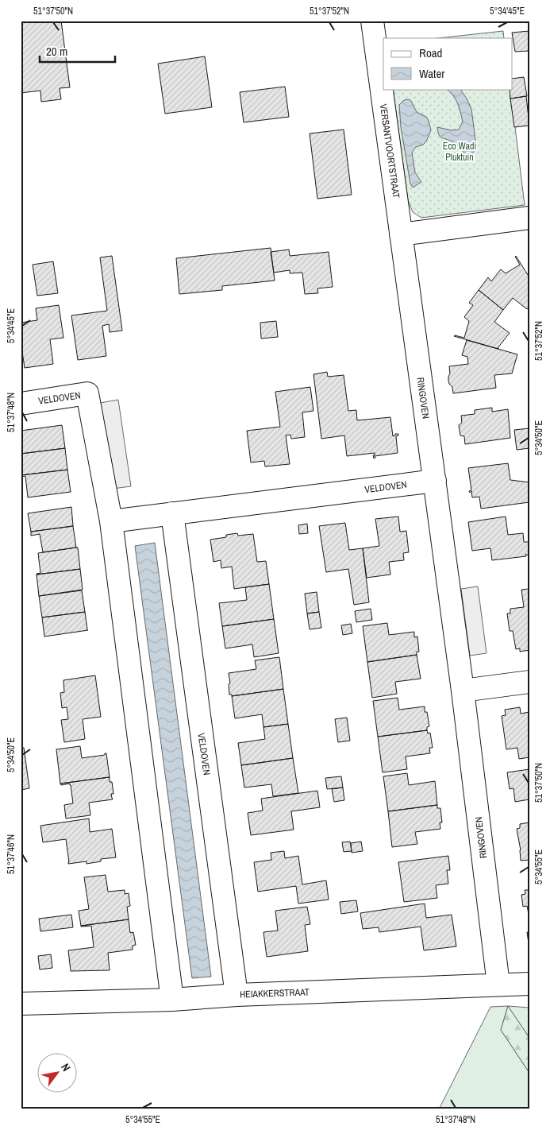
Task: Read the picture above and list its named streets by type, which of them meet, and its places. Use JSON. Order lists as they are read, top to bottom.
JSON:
{
  "streets": {
    "street": [
      "VERSANTVOORTSTRAAT",
      "VELDOVEN",
      "RINGOVEN",
      "HEIAKKERSTRAAT"
    ]
  },
  "crossings": [
    ["VERSANTVOORTSTRAAT", "RINGOVEN"],
    ["VELDOVEN", "RINGOVEN"],
    ["VELDOVEN", "HEIAKKERSTRAAT"],
    ["RINGOVEN", "HEIAKKERSTRAAT"]
  ],
  "parks": ["Eco Wadi Pluktuin"],
  "legend": ["Road", "Water"],
  "scale_bar": "20 m",
  "north": "top right",
  "coordinates": [
    "51°37'50\"N",
    "51°37'52\"N",
    "5°34'45\"E",
    "51°37'48\"N",
    "5°34'50\"E",
    "51°37'46\"N",
    "5°34'55\"E"
  ]
}
